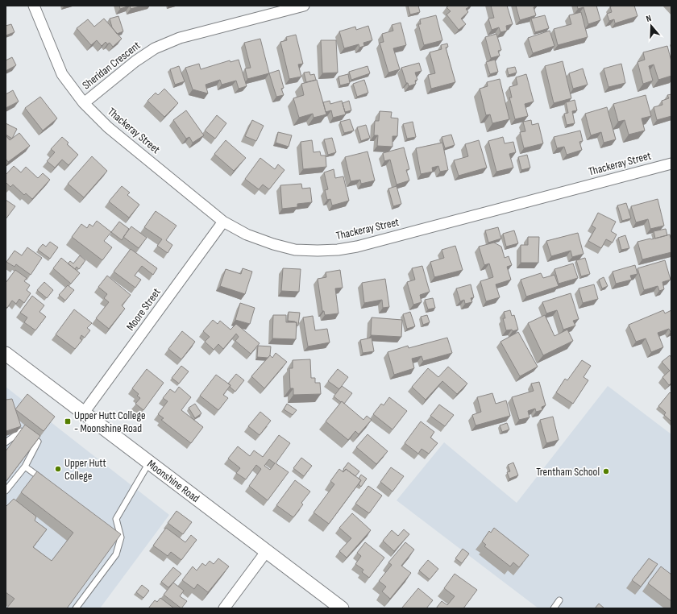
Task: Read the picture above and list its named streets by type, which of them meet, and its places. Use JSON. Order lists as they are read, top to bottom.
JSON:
{
  "streets": {
    "street": [
      "Sheridan Crescent",
      "Thackeray Street",
      "Moore Street",
      "Moonshine Road"
    ]
  },
  "crossings": [
    ["Sheridan Crescent", "Thackeray Street"],
    ["Thackeray Street", "Moore Street"],
    ["Moore Street", "Moonshine Road"]
  ],
  "places": {
    "transit": ["Upper Hutt College - Moonshine Road"],
    "other": ["Upper Hutt College", "Trentham School"]
  },
  "north": "top"
}
